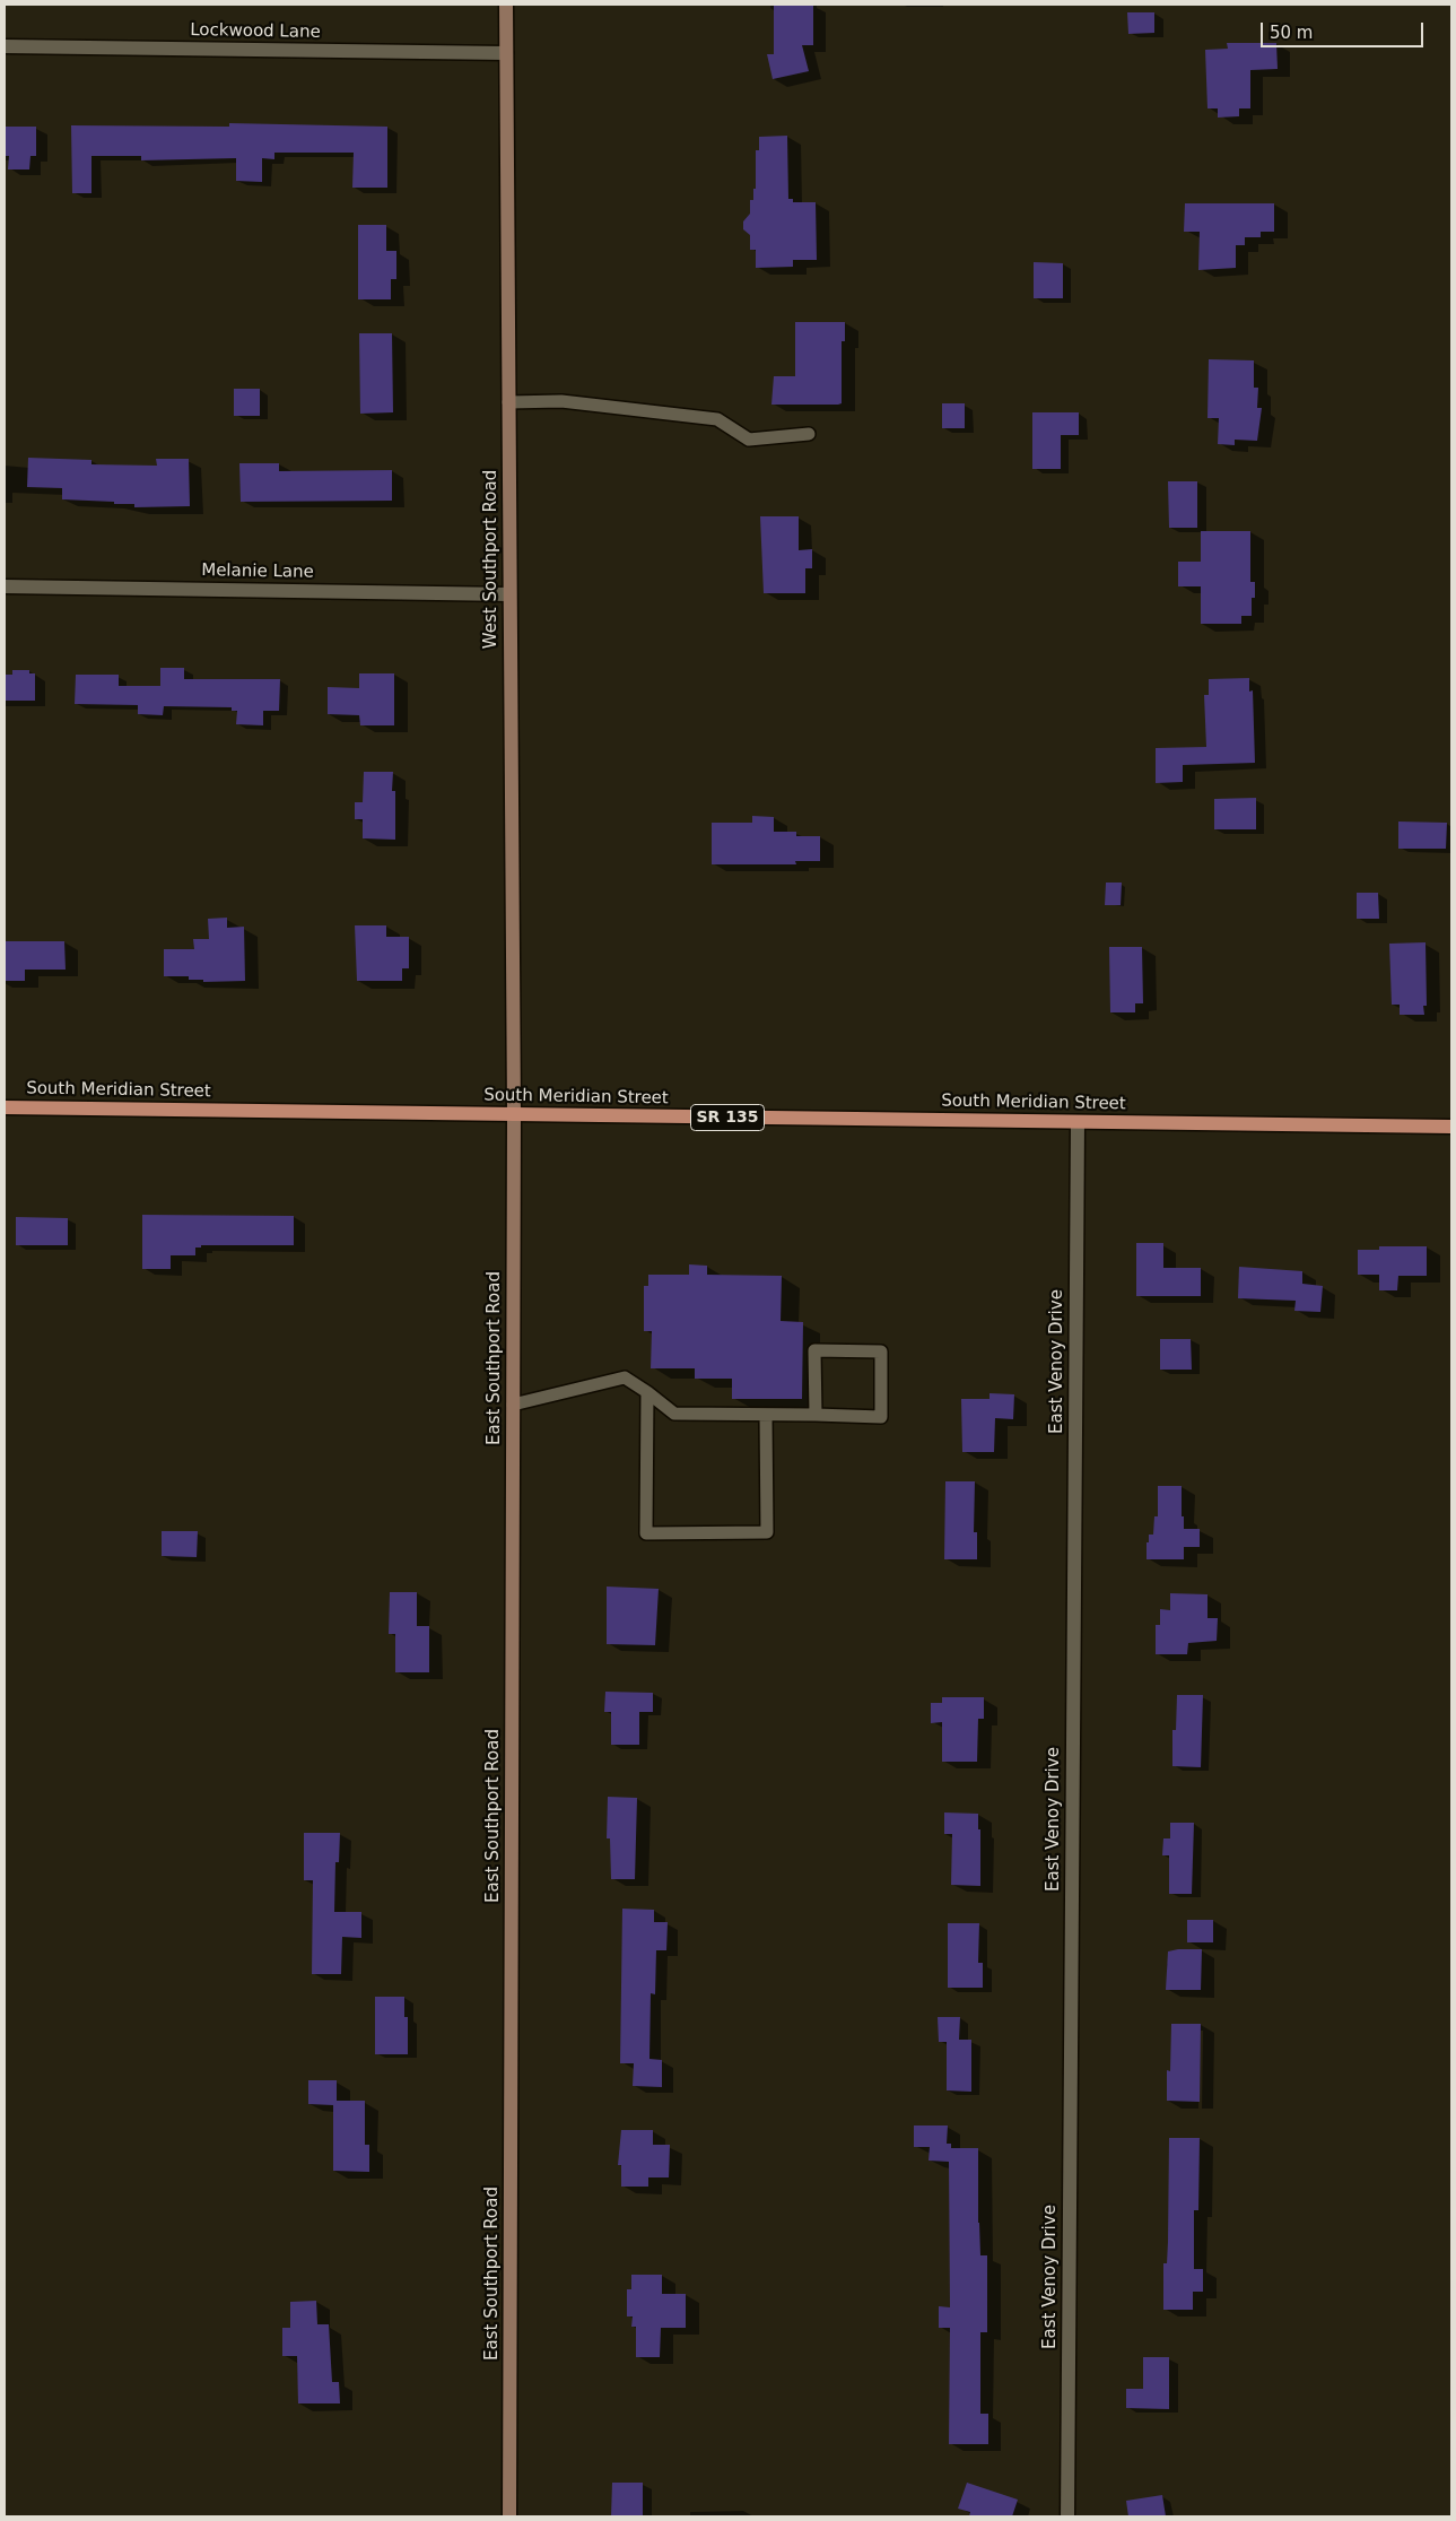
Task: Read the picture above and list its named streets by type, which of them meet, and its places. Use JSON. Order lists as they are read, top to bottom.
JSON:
{
  "streets": {
    "main road": [
      "West Southport Road",
      "South Meridian Street",
      "SR 135",
      "East Southport Road"
    ],
    "street": ["Lockwood Lane", "Melanie Lane", "East Venoy Drive"]
  },
  "crossings": [
    ["Lockwood Lane", "West Southport Road"],
    ["West Southport Road", "Melanie Lane"],
    ["West Southport Road", "South Meridian Street"],
    ["West Southport Road", "East Southport Road"],
    ["South Meridian Street", "East Southport Road"],
    ["South Meridian Street", "East Venoy Drive"]
  ],
  "scale_bar": "50 m"
}
